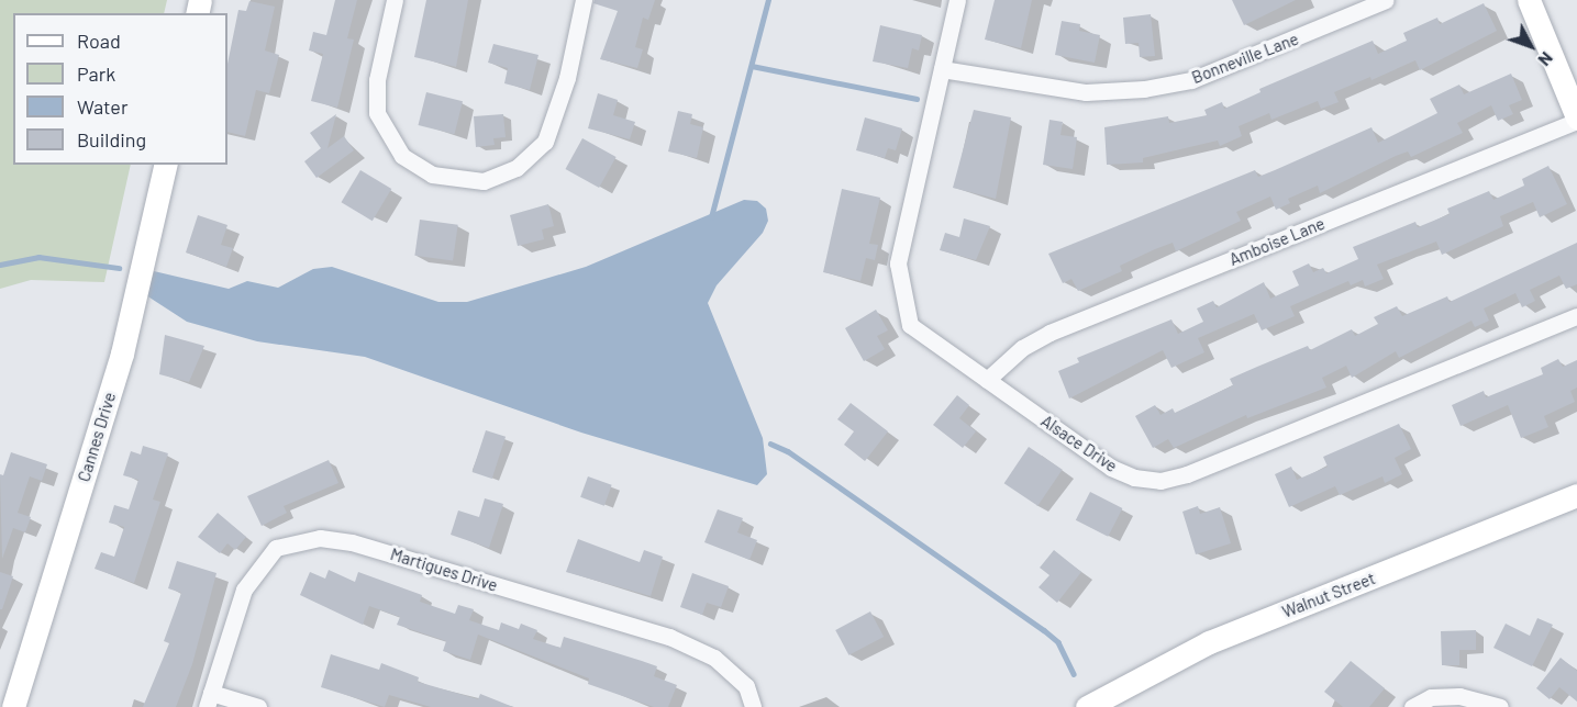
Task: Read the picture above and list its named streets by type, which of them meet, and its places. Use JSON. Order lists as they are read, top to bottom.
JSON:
{
  "streets": {
    "street": [
      "Bonneville Lane",
      "Amboise Lane",
      "Cannes Drive",
      "Alsace Drive",
      "Martigues Drive",
      "Walnut Street"
    ]
  },
  "crossings": [
    ["Bonneville Lane", "Alsace Drive"],
    ["Amboise Lane", "Alsace Drive"]
  ],
  "legend": [
    "Road",
    "Park",
    "Water",
    "Building"
  ],
  "north": "bottom right"
}
